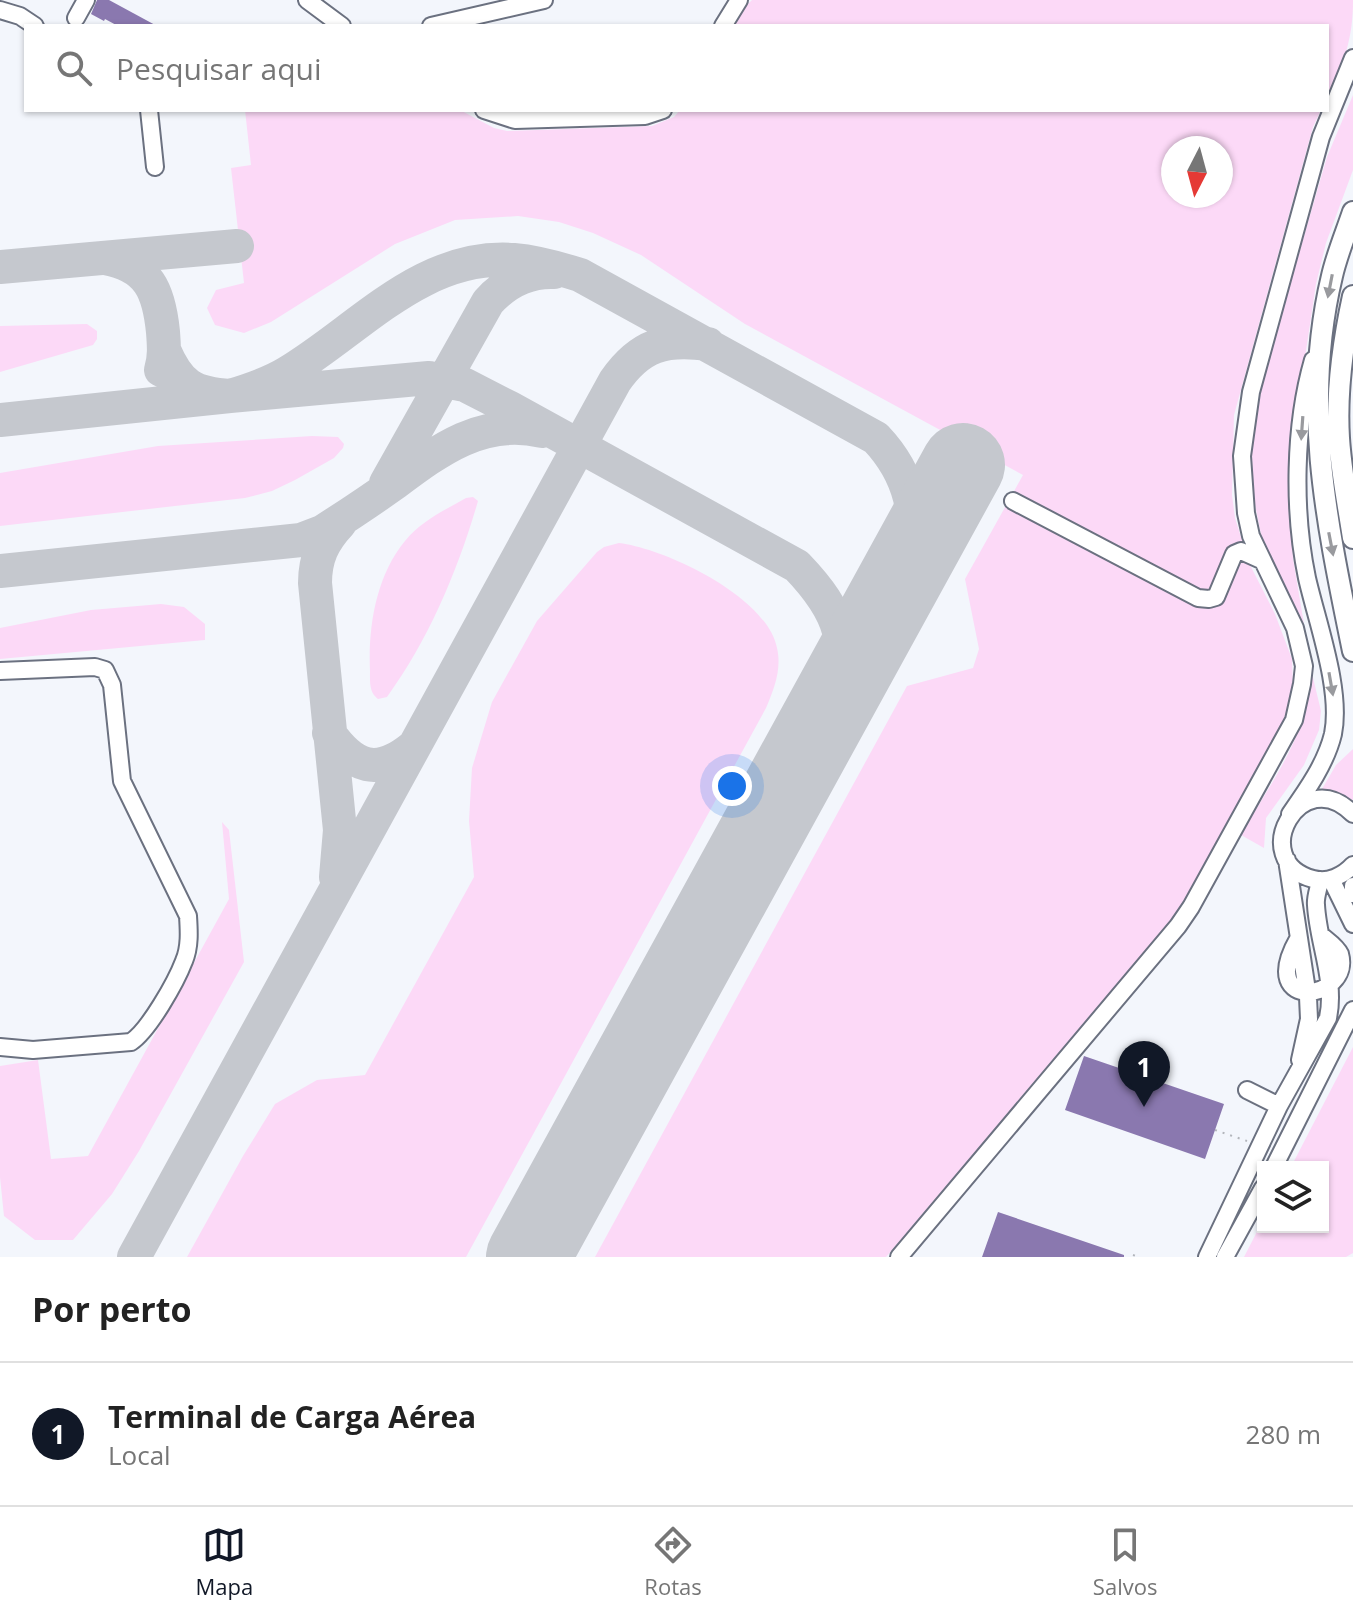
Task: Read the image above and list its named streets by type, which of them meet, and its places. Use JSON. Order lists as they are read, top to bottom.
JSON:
{
  "north": "bottom",
  "page": {
    "search": "Pesquisar aqui",
    "pins": "1",
    "heading": "Por perto",
    "list": [
      {
        "mark": "1",
        "name": "Terminal de Carga Aérea",
        "note": "Local",
        "value": "280 m"
      }
    ],
    "nav": ["Mapa", "Rotas", "Salvos"]
  }
}
